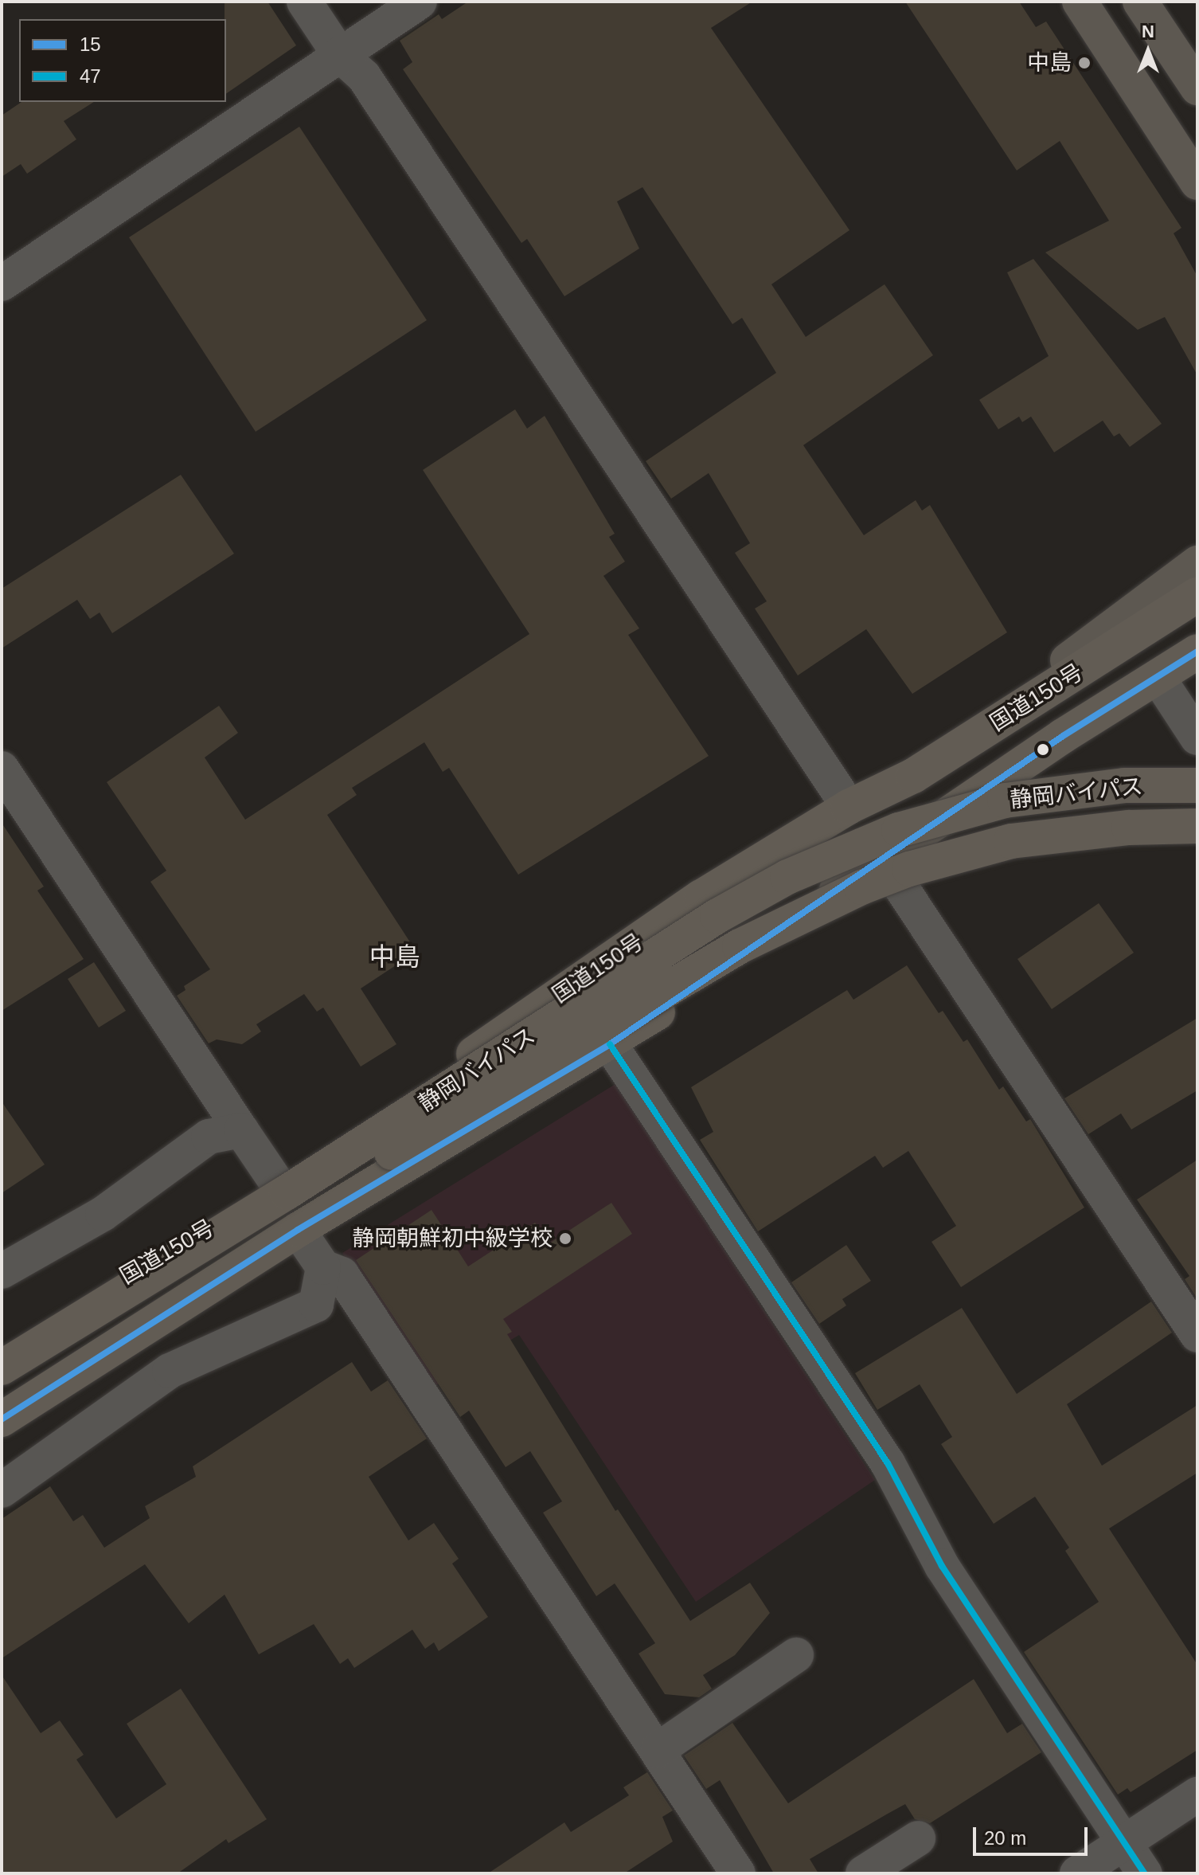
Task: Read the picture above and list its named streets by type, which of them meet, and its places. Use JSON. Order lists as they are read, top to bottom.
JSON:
{
  "streets": {
    "highway": ["国道150号", "静岡バイパス"]
  },
  "districts": ["中島"],
  "places": ["中島", "静岡朝鮮初中級学校"],
  "lines": ["transit line 15", "transit line 47"],
  "legend": ["15", "47"],
  "scale_bar": "20 m",
  "north": "top"
}
